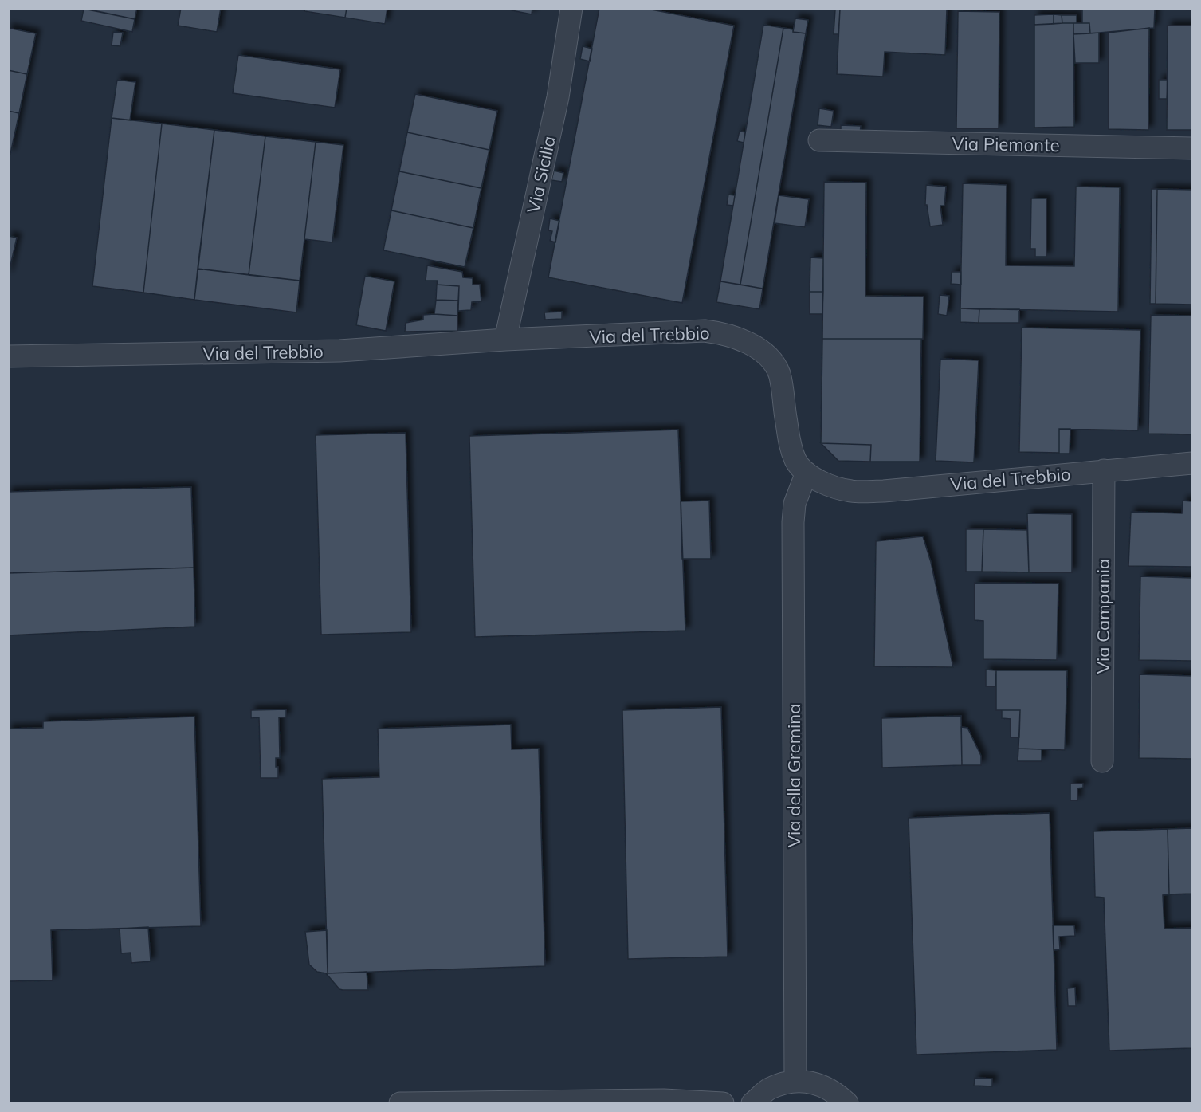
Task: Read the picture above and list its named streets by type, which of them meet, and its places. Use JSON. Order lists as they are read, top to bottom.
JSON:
{
  "streets": {
    "street": [
      "Via Piemonte",
      "Via Sicilia",
      "Via del Trebbio",
      "Via Campania",
      "Via della Gremina"
    ]
  },
  "crossings": [
    ["Via Sicilia", "Via del Trebbio"],
    ["Via del Trebbio", "Via Campania"],
    ["Via del Trebbio", "Via della Gremina"]
  ]
}
